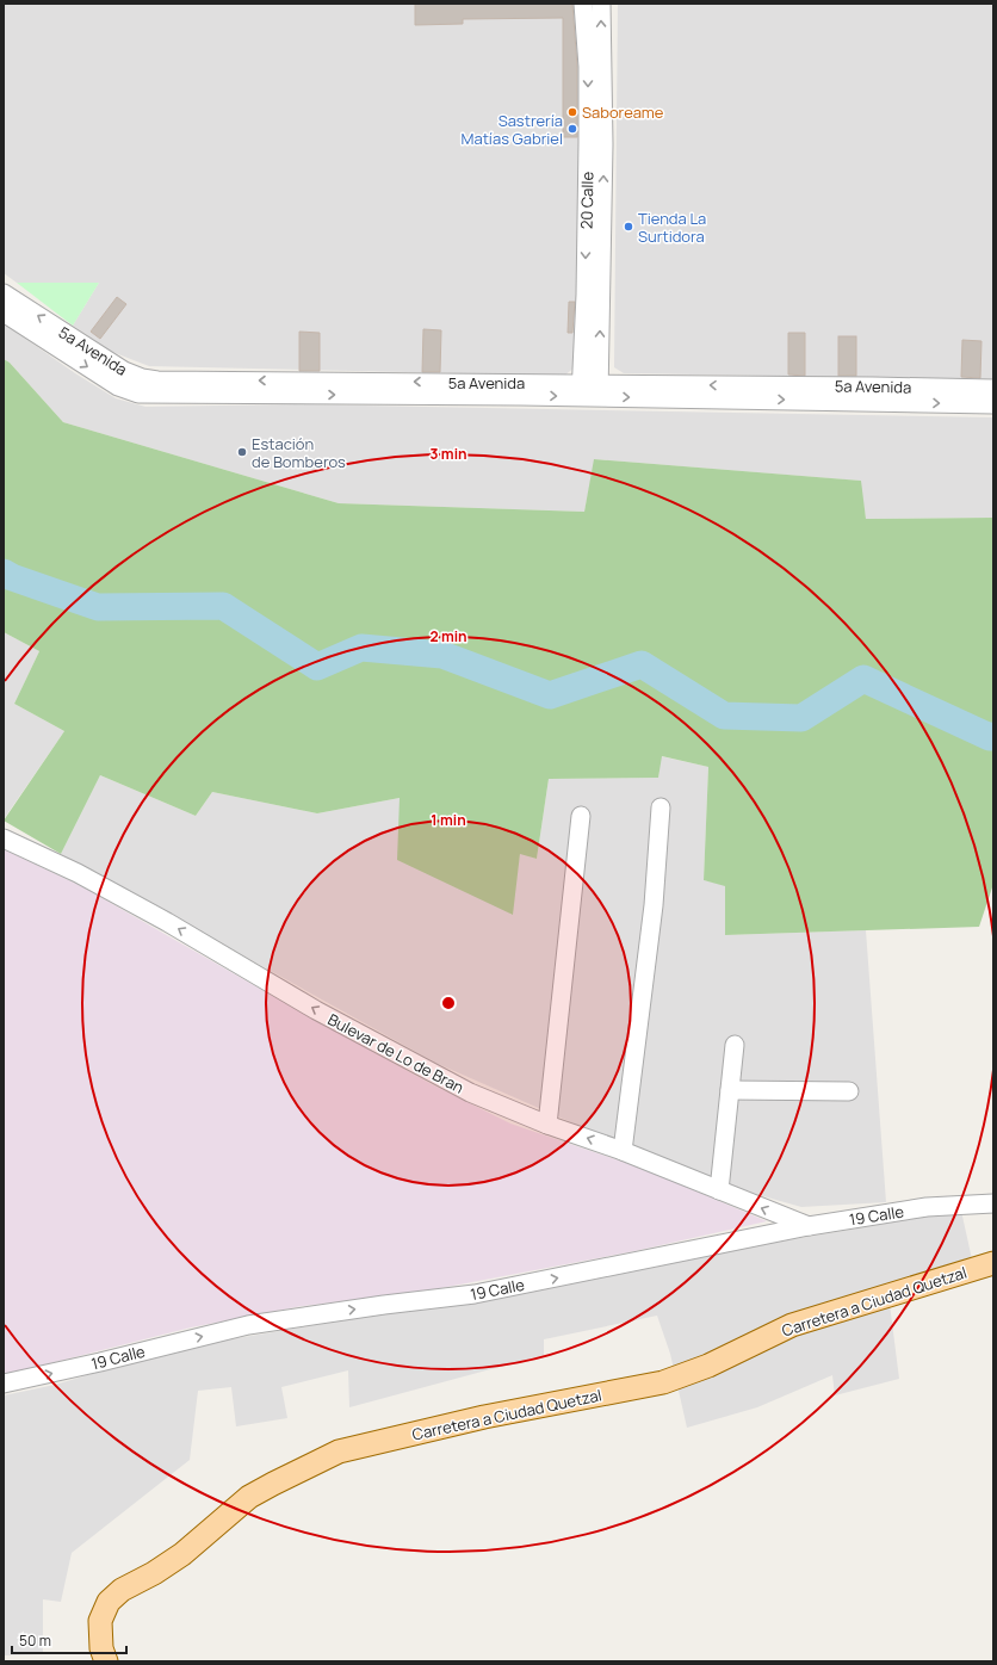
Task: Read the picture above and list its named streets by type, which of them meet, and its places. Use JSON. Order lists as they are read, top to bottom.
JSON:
{
  "streets": {
    "main road": ["Carretera a Ciudad Quetzal"],
    "street": [
      "20 Calle",
      "5a Avenida",
      "Bulevar de Lo de Bran",
      "19 Calle"
    ]
  },
  "crossings": [
    ["20 Calle", "5a Avenida"],
    ["Bulevar de Lo de Bran", "19 Calle"]
  ],
  "one_way": ["Bulevar de Lo de Bran", "19 Calle"],
  "places": [
    "Saboreame",
    "Sastrería Matías Gabriel",
    "Tienda La Surtidora",
    "Estación de Bomberos"
  ],
  "scale_bar": "50 m",
  "rings": ["3 min", "2 min", "1 min"]
}
